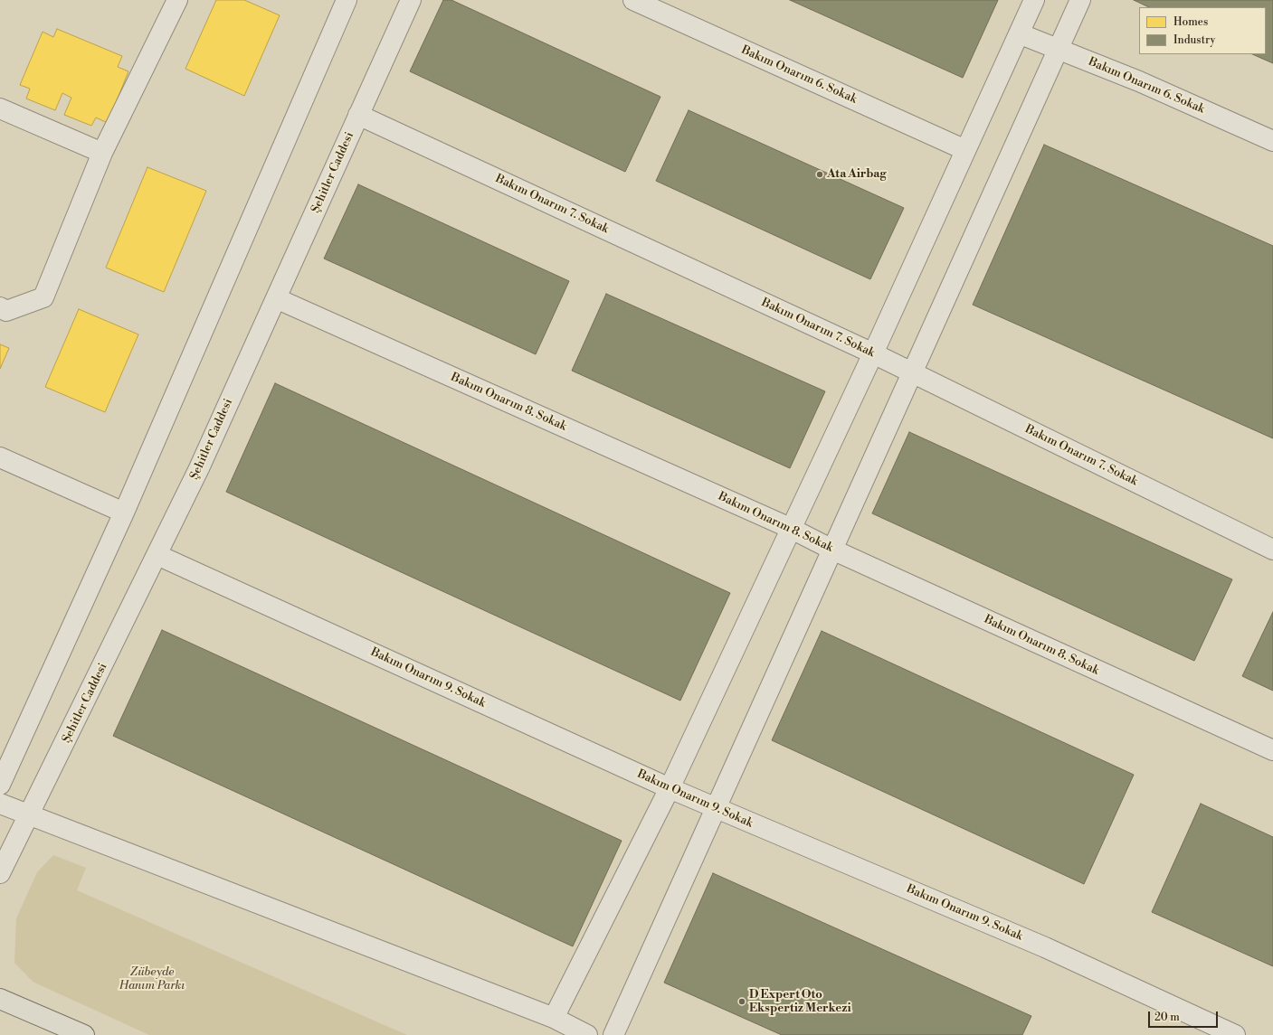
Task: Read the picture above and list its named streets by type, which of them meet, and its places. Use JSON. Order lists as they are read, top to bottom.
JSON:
{
  "streets": {
    "street": [
      "Bakım Onarım 6. Sokak",
      "Şehitler Caddesi",
      "Bakım Onarım 7. Sokak",
      "Bakım Onarım 8. Sokak",
      "Bakım Onarım 9. Sokak"
    ]
  },
  "crossings": [
    ["Şehitler Caddesi", "Bakım Onarım 7. Sokak"],
    ["Şehitler Caddesi", "Bakım Onarım 8. Sokak"],
    ["Şehitler Caddesi", "Bakım Onarım 9. Sokak"]
  ],
  "parks": ["Zübeyde Hanım Parkı"],
  "places": ["Ata Airbag", "D Expert Oto Ekspertiz Merkezi"],
  "legend": ["Homes", "Industry"],
  "scale_bar": "20 m"
}
